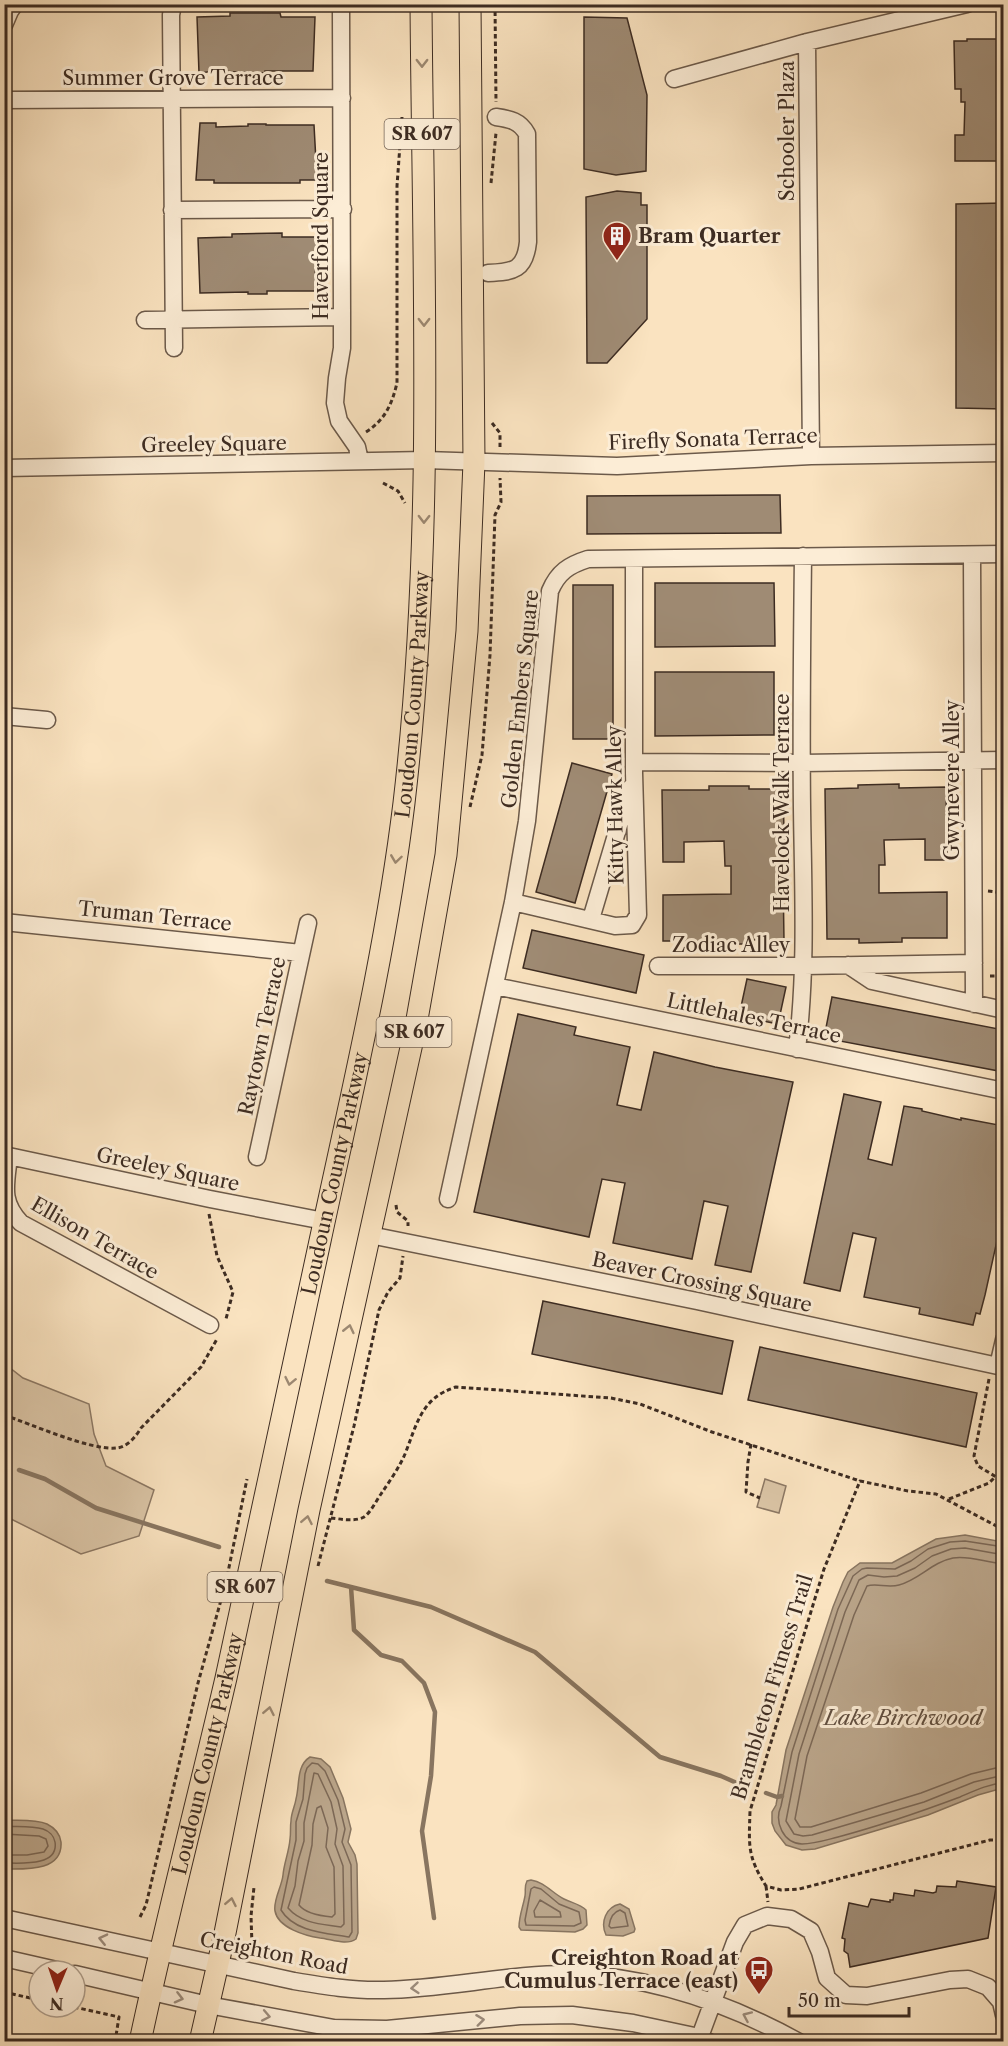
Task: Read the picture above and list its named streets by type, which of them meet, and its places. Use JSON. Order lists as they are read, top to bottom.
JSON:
{
  "streets": {
    "main road": ["SR 607", "Loudoun County Parkway"],
    "street": [
      "Summer Grove Terrace",
      "Schooler Plaza",
      "Haverford Square",
      "Firefly Sonata Terrace",
      "Greeley Square",
      "Golden Embers Square",
      "Gwynevere Alley",
      "Havelock Walk Terrace",
      "Kitty Hawk Alley",
      "Truman Terrace",
      "Zodiac Alley",
      "Littlehales Terrace",
      "Raytown Terrace",
      "Ellison Terrace",
      "Beaver Crossing Square",
      "Creighton Road"
    ],
    "path": ["Brambleton Fitness Trail"]
  },
  "crossings": [
    ["Summer Grove Terrace", "Haverford Square"],
    ["Schooler Plaza", "Firefly Sonata Terrace"],
    ["SR 607", "Firefly Sonata Terrace"],
    ["SR 607", "Beaver Crossing Square"],
    ["SR 607", "Creighton Road"],
    ["Haverford Square", "Greeley Square"],
    ["Firefly Sonata Terrace", "Greeley Square"],
    ["Firefly Sonata Terrace", "Loudoun County Parkway"],
    ["Greeley Square", "Loudoun County Parkway"],
    ["Greeley Square", "Ellison Terrace"],
    ["Loudoun County Parkway", "Creighton Road"],
    ["Golden Embers Square", "Gwynevere Alley"],
    ["Golden Embers Square", "Havelock Walk Terrace"],
    ["Golden Embers Square", "Kitty Hawk Alley"],
    ["Golden Embers Square", "Littlehales Terrace"],
    ["Gwynevere Alley", "Zodiac Alley"],
    ["Havelock Walk Terrace", "Zodiac Alley"],
    ["Havelock Walk Terrace", "Littlehales Terrace"],
    ["Truman Terrace", "Raytown Terrace"]
  ],
  "water": ["Lake Birchwood"],
  "places": {
    "building": ["Bram Quarter"],
    "bus stop": ["Creighton Road at Cumulus Terrace (east)"]
  },
  "scale_bar": "50 m",
  "north": "bottom"
}
